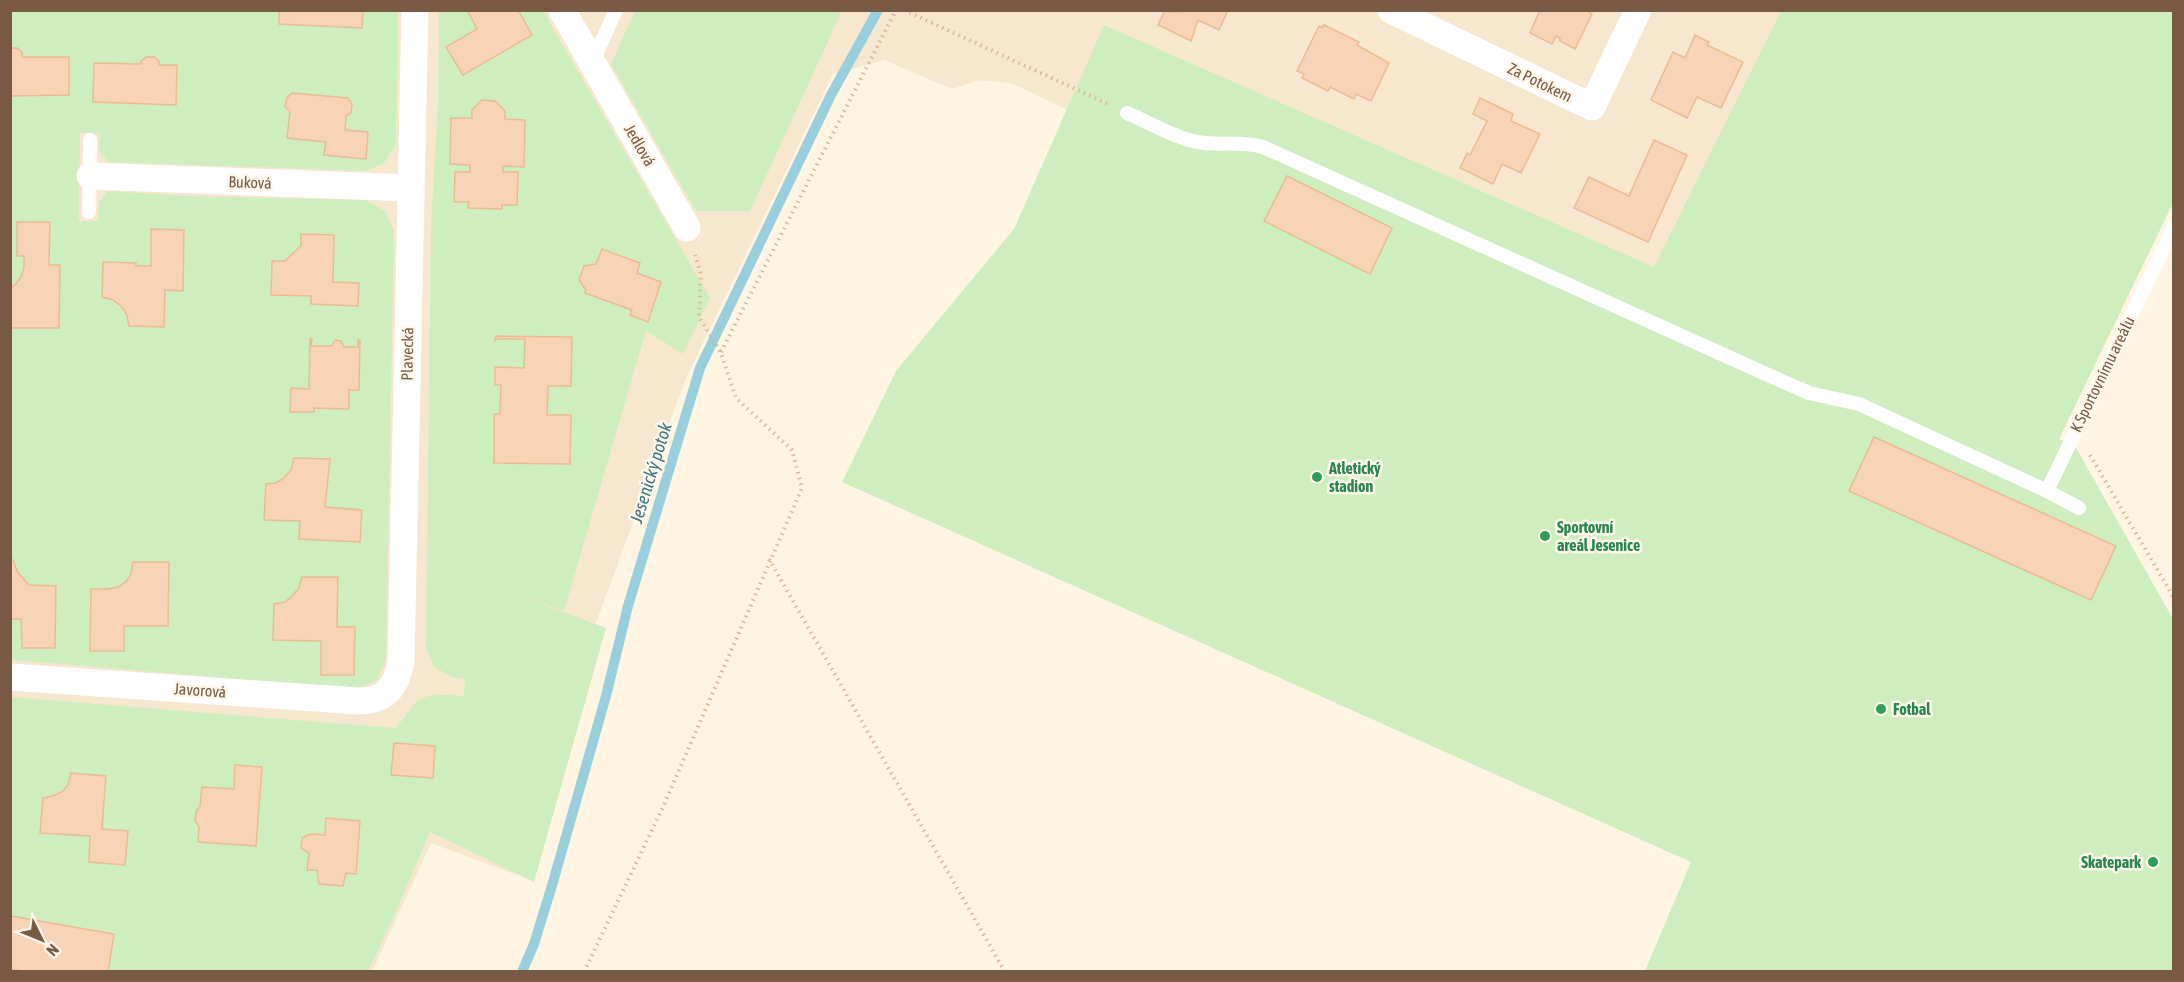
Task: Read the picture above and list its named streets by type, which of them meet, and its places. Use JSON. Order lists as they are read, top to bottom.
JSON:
{
  "streets": {
    "street": [
      "Za Potokem",
      "Jedlová",
      "Buková",
      "Plavecká",
      "Javorová"
    ],
    "lane": ["K Sportovnímu areálu"]
  },
  "crossings": [
    ["Buková", "Plavecká"],
    ["Plavecká", "Javorová"]
  ],
  "water": ["Jesenický potok"],
  "places": [
    "Atletický stadion",
    "Sportovní areál Jesenice",
    "Fotbal",
    "Skatepark"
  ],
  "north": "bottom right"
}
